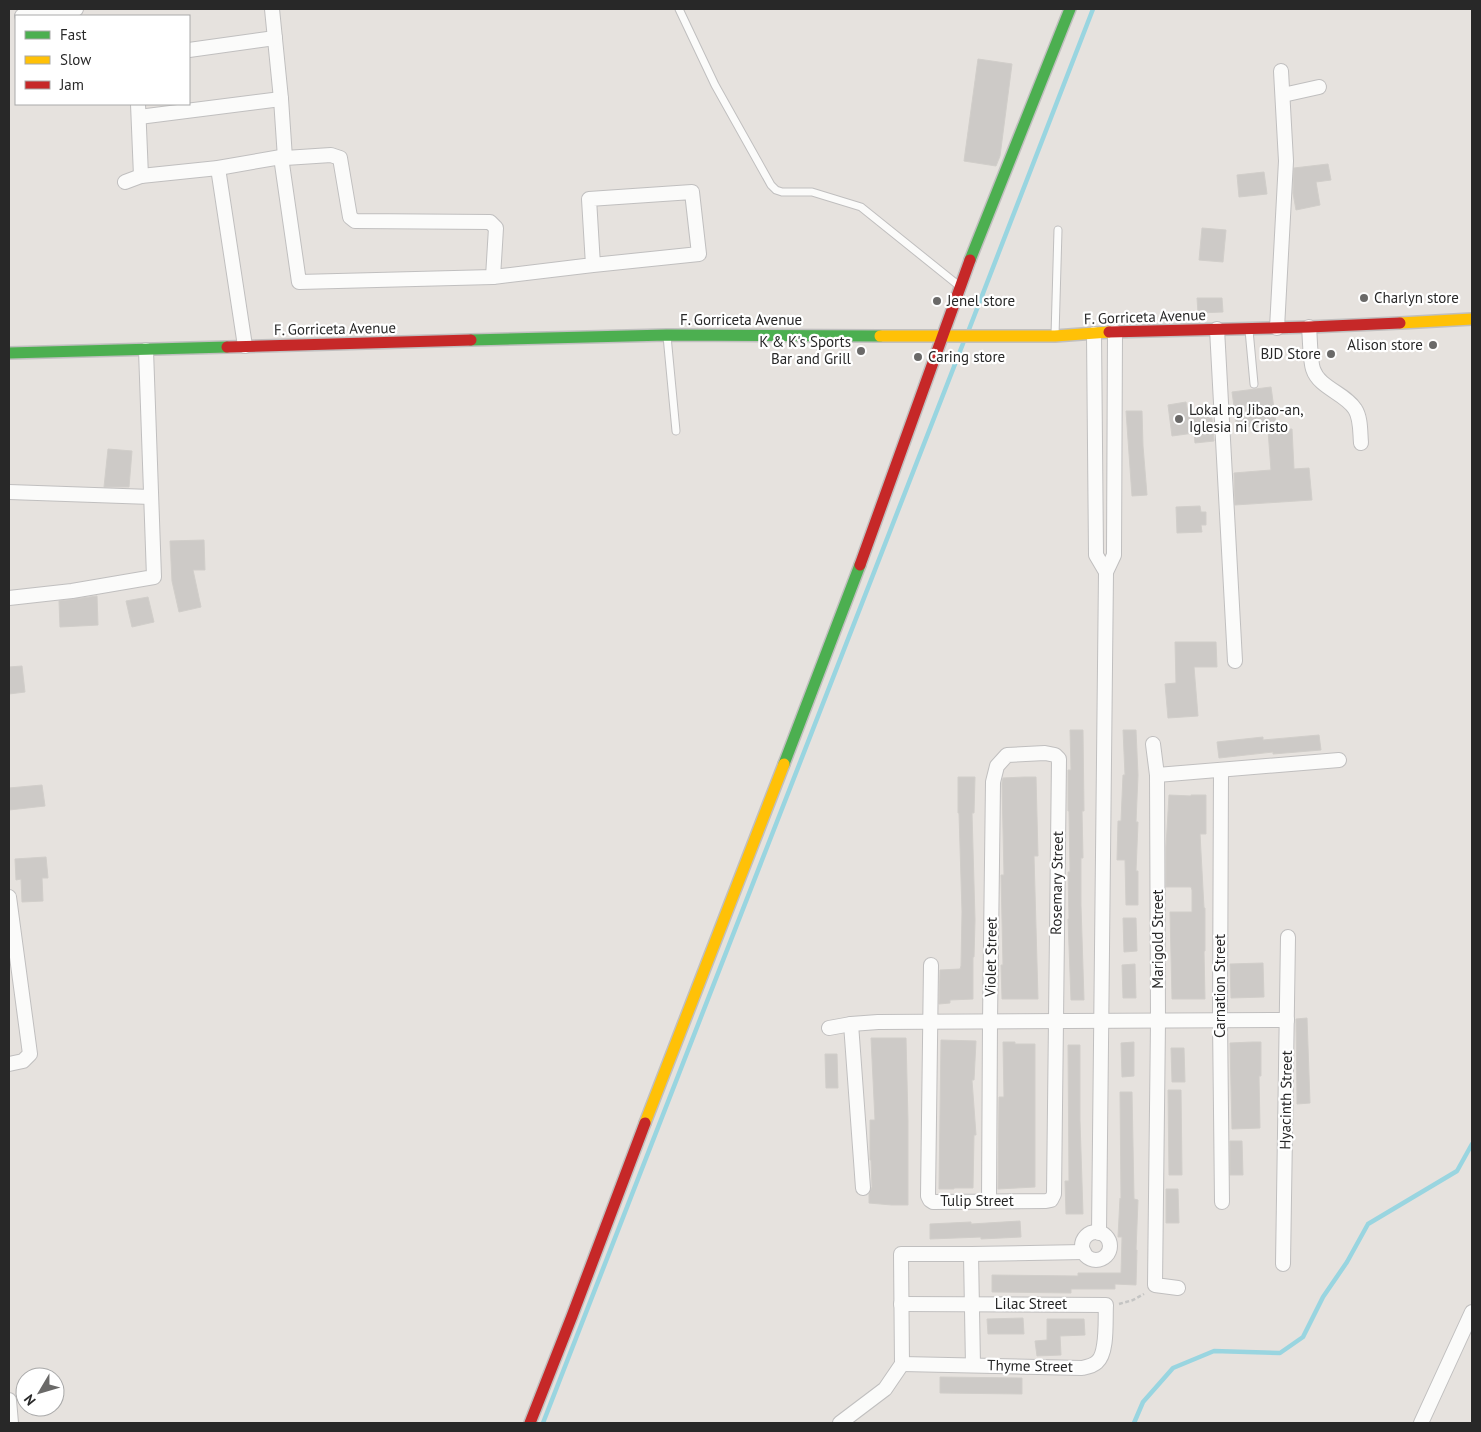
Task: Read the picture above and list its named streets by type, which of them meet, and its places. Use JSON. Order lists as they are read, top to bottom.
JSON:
{
  "streets": {
    "street": [
      "F. Gorriceta Avenue",
      "Rosemary Street",
      "Marigold Street",
      "Violet Street",
      "Carnation Street",
      "Hyacinth Street",
      "Tulip Street",
      "Lilac Street",
      "Thyme Street"
    ]
  },
  "crossings": [
    ["Rosemary Street", "Violet Street"],
    ["Rosemary Street", "Tulip Street"],
    ["Violet Street", "Tulip Street"],
    ["Lilac Street", "Thyme Street"]
  ],
  "places": [
    "Charlyn store",
    "Jenel store",
    "Alison store",
    "K & K's Sports Bar and Grill",
    "BJD Store",
    "Caring store",
    "Lokal ng Jibao-an, Iglesia ni Cristo"
  ],
  "legend": ["Fast", "Slow", "Jam"],
  "north": "bottom left"
}
